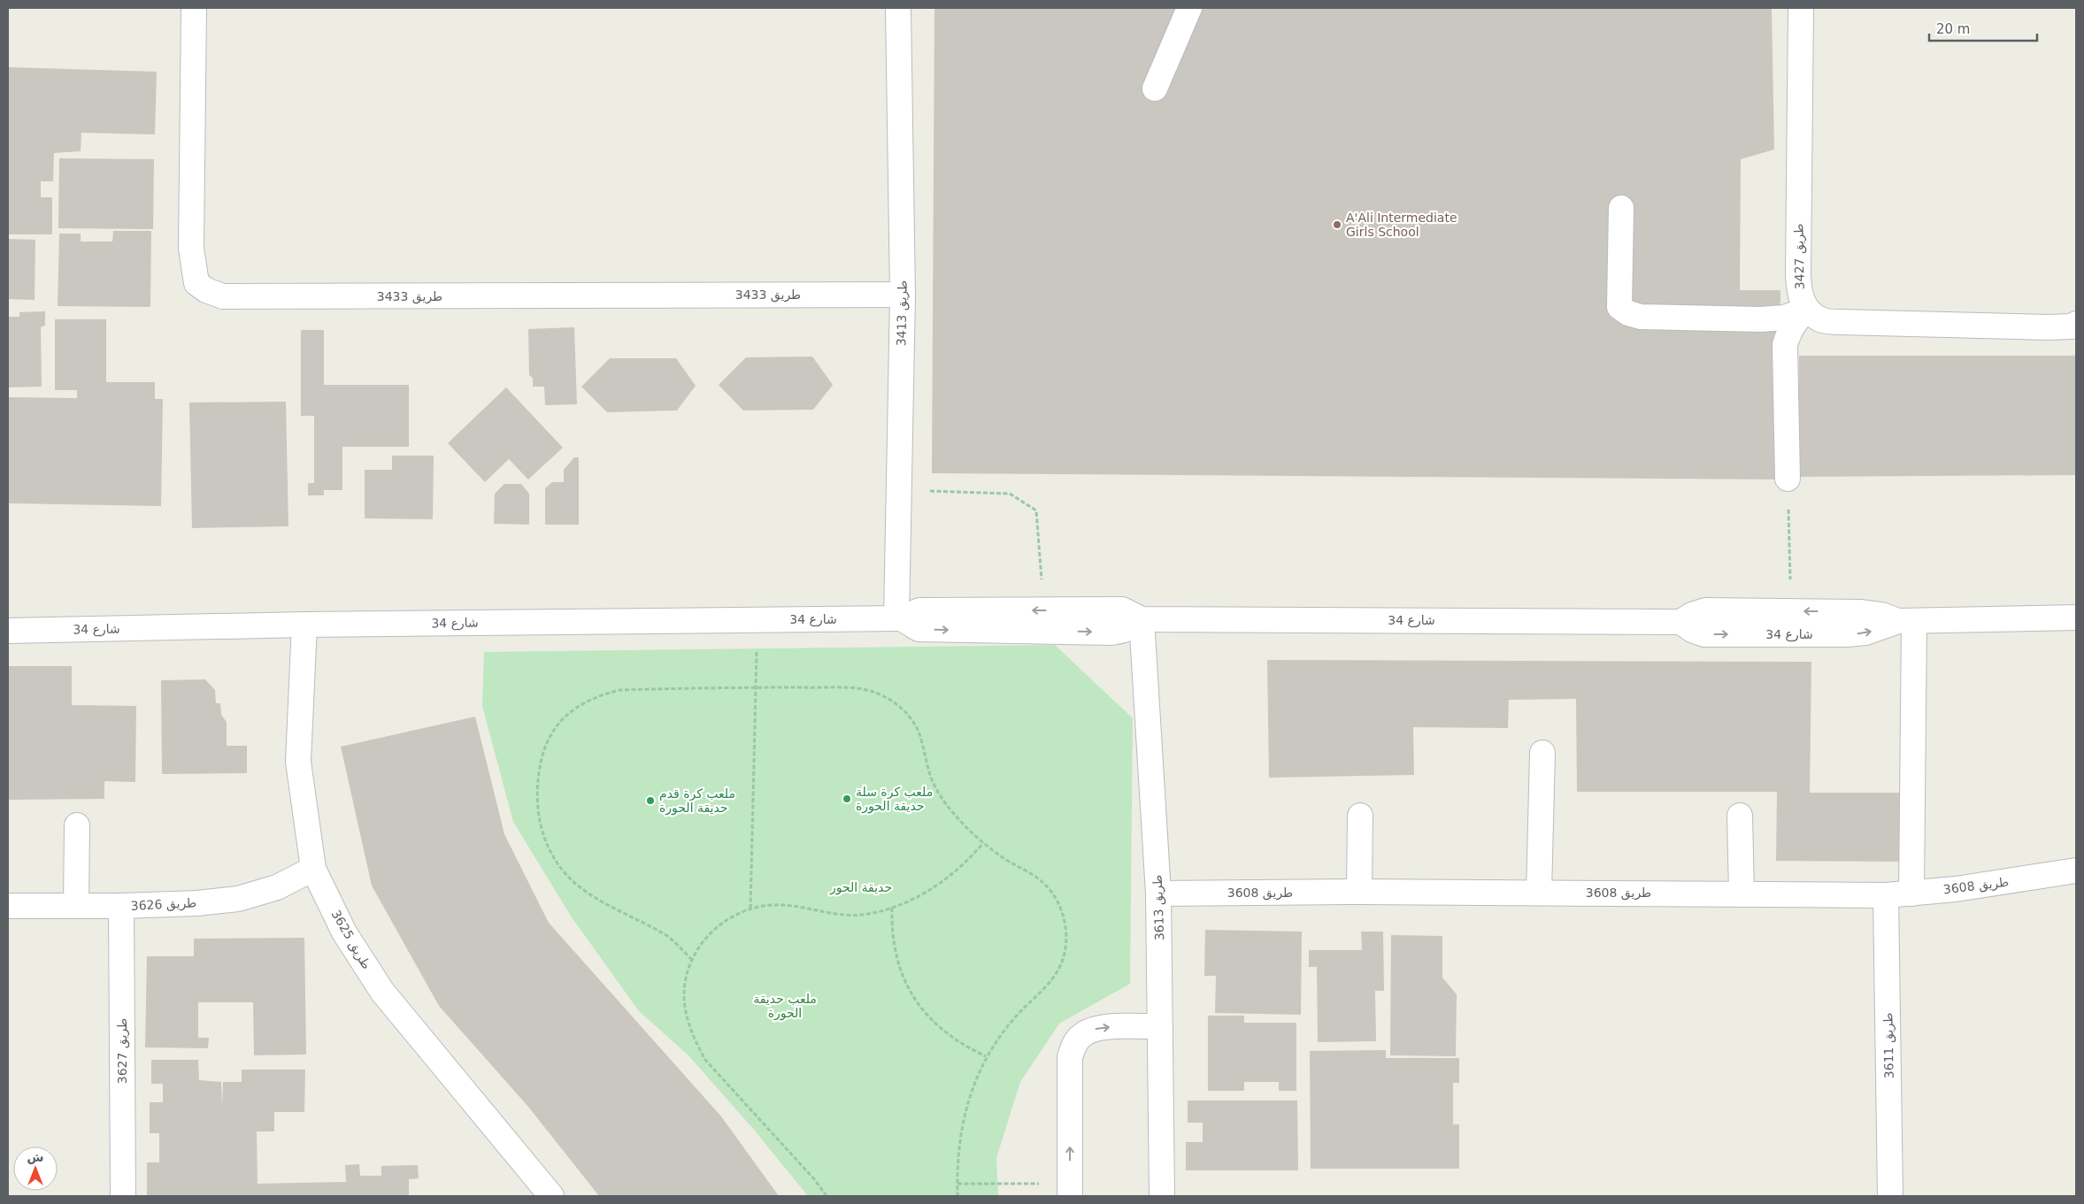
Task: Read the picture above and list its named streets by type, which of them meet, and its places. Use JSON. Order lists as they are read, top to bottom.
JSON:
{
  "streets": {
    "street": [
      "طريق 3427",
      "طريق 3433",
      "طريق 3413",
      "شارع 34",
      "طريق 3608",
      "طريق 3626",
      "طريق 3613",
      "طريق 3625",
      "طريق 3611",
      "طريق 3627"
    ]
  },
  "crossings": [
    ["طريق 3433", "طريق 3413"],
    ["طريق 3413", "شارع 34"],
    ["شارع 34", "طريق 3613"],
    ["شارع 34", "طريق 3625"],
    ["طريق 3608", "طريق 3613"],
    ["طريق 3608", "طريق 3611"],
    ["طريق 3626", "طريق 3625"],
    ["طريق 3626", "طريق 3627"]
  ],
  "parks": ["حديقة الحور", "ملعب حديقة الحورة"],
  "places": ["A'Ali Intermediate Girls School", "ملعب كرة سلة حديقة الحورة", "ملعب كرة قدم حديقة الحورة"],
  "scale_bar": "20 m",
  "north": "top"
}
